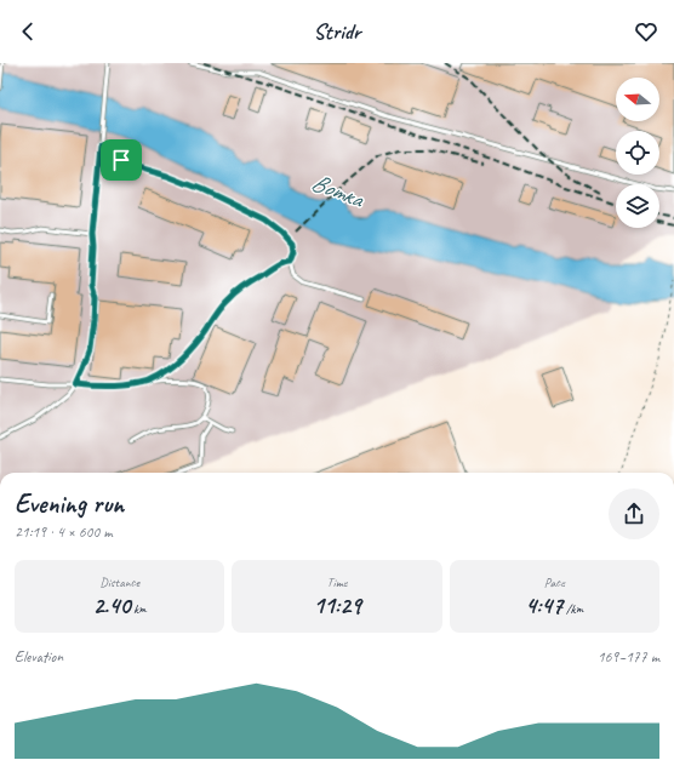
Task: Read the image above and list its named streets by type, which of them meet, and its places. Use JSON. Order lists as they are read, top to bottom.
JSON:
{
  "water": ["Вотка"],
  "north": "left",
  "page": {
    "header": "Stridr",
    "heading": ["Evening run", "21:19 · 4 × 600 m"],
    "stats": [
      ["Distance", "2.40 km"],
      ["Time", "11:29"],
      ["Pace", "4:47 /km"]
    ],
    "chart": ["Elevation", "169–177 m"]
  }
}
